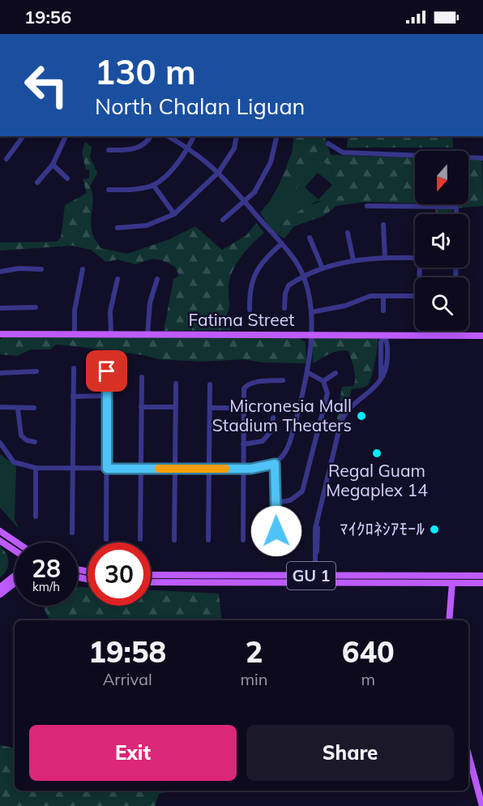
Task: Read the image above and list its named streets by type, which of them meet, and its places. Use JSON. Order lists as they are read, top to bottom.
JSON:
{
  "streets": {
    "main road": ["Fatima Street", "GU 1"]
  },
  "places": ["Micronesia Mall Stadium Theaters", "Regal Guam Megaplex 14", "ﾏｲｸﾛﾈｼｱﾓｰﾙ"],
  "north": "bottom",
  "page": {
    "status": "19:56",
    "turn": ["130 m", "North Chalan Liguan"],
    "speed": "28 km/h",
    "limit": "30",
    "eta": [
      "19:58",
      "Arrival",
      "2",
      "min",
      "640",
      "m"
    ],
    "buttons": ["Exit", "Share"]
  }
}
